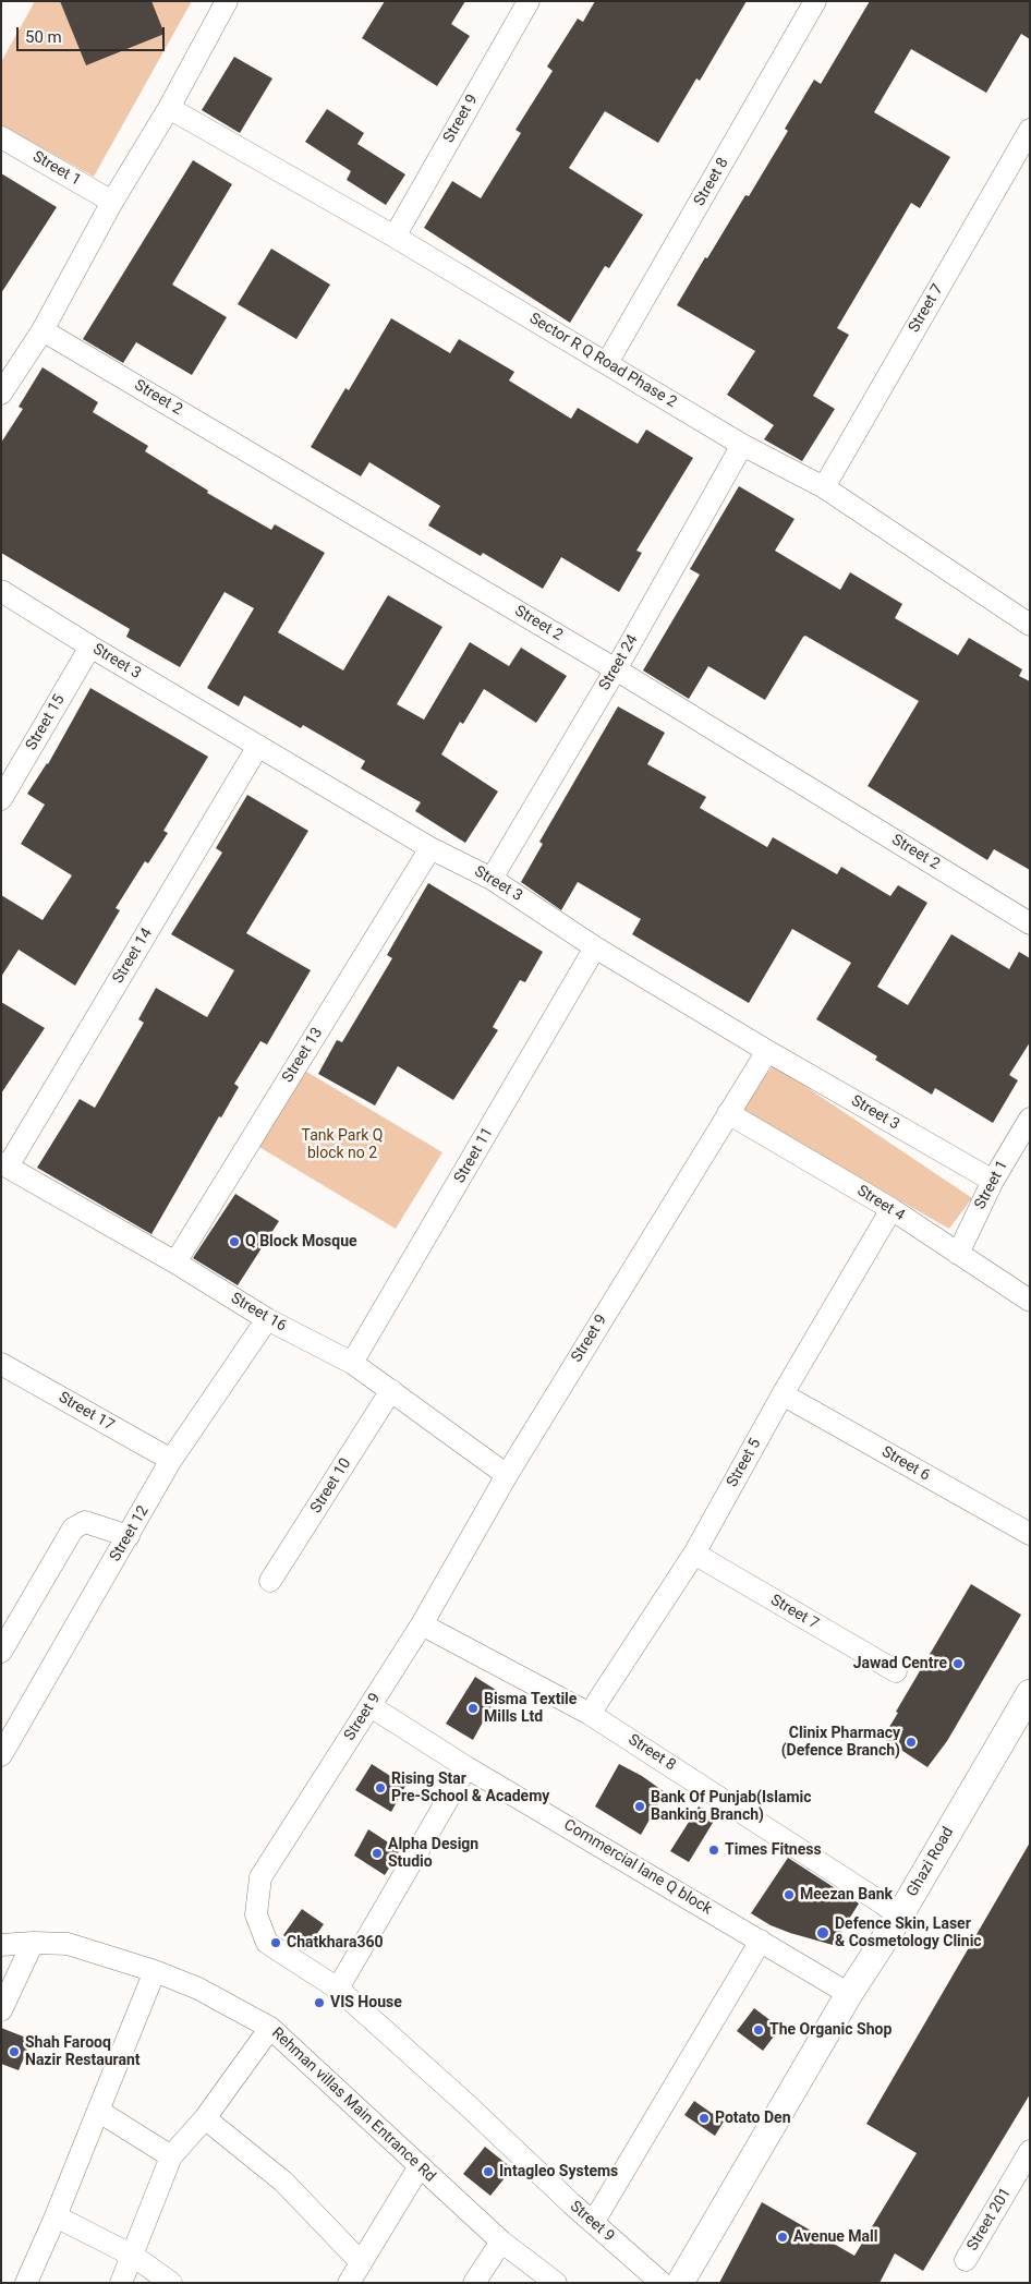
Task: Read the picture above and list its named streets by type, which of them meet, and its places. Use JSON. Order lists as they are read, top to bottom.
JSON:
{
  "streets": {
    "main road": ["Ghazi Road"],
    "street": [
      "Street 9",
      "Street 1",
      "Street 8",
      "Street 7",
      "Sector R Q Road Phase 2",
      "Street 2",
      "Street 3",
      "Street 24",
      "Street 15",
      "Street 14",
      "Street 13",
      "Street 11",
      "Street 4",
      "Street 16",
      "Street 17",
      "Street 5",
      "Street 6",
      "Street 10",
      "Street 12",
      "Commercial lane Q block",
      "Rehman villas Main Entrance Rd",
      "Street 201"
    ]
  },
  "crossings": [
    ["Street 9", "Street 8"],
    ["Street 9", "Sector R Q Road Phase 2"],
    ["Street 9", "Street 3"],
    ["Street 9", "Street 4"],
    ["Street 9", "Street 16"],
    ["Street 9", "Commercial lane Q block"],
    ["Street 1", "Street 3"],
    ["Street 1", "Street 4"],
    ["Street 8", "Sector R Q Road Phase 2"],
    ["Street 8", "Street 5"],
    ["Street 8", "Ghazi Road"],
    ["Street 7", "Sector R Q Road Phase 2"],
    ["Street 7", "Street 5"],
    ["Sector R Q Road Phase 2", "Street 24"],
    ["Street 2", "Street 24"],
    ["Street 3", "Street 24"],
    ["Street 3", "Street 15"],
    ["Street 3", "Street 14"],
    ["Street 3", "Street 13"],
    ["Street 3", "Street 11"],
    ["Street 14", "Street 16"],
    ["Street 13", "Street 16"],
    ["Street 11", "Street 16"],
    ["Street 4", "Street 5"],
    ["Street 16", "Street 10"],
    ["Street 16", "Street 12"],
    ["Street 17", "Street 12"],
    ["Street 5", "Street 6"],
    ["Ghazi Road", "Commercial lane Q block"]
  ],
  "parks": ["Tank Park Q block no 2"],
  "places": [
    "Q Block Mosque",
    "Jawad Centre",
    "Bisma Textile Mills Ltd",
    "Clinix Pharmacy (Defence Branch)",
    "Rising Star Pre-School & Academy",
    "Bank Of Punjab(Islamic Banking Branch)",
    "Times Fitness",
    "Alpha Design Studio",
    "Meezan Bank",
    "Defence Skin, Laser & Cosmetology Clinic",
    "Chatkhara360",
    "VIS House",
    "The Organic Shop",
    "Shah Farooq Nazir Restaurant",
    "Potato Den",
    "Intagleo Systems",
    "Avenue Mall"
  ],
  "scale_bar": "50 m"
}
